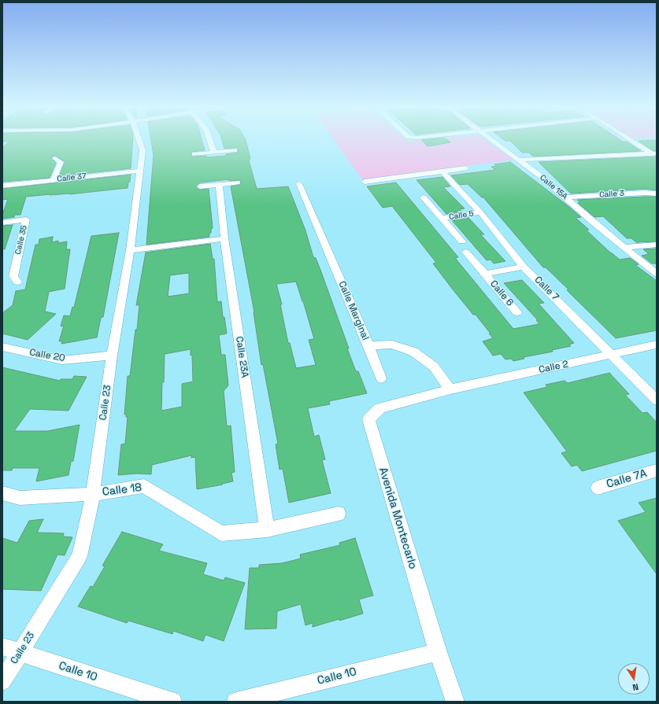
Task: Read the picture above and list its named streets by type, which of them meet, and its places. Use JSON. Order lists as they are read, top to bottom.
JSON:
{
  "streets": {
    "street": [
      "Calle 37",
      "Calle 15A",
      "Calle 3",
      "Calle 5",
      "Calle 35",
      "Calle 7",
      "Calle 6",
      "Calle Marginal",
      "Calle 20",
      "Calle 23A",
      "Calle 2",
      "Calle 23",
      "Calle 7A",
      "Calle 18",
      "Avenida Montecarlo",
      "Calle 10"
    ]
  },
  "crossings": [
    ["Calle 37", "Calle 23"],
    ["Calle 15A", "Calle 3"],
    ["Calle 5", "Calle 7"],
    ["Calle 7", "Calle 6"],
    ["Calle 7", "Calle 2"],
    ["Calle Marginal", "Calle 2"],
    ["Calle Marginal", "Avenida Montecarlo"],
    ["Calle 20", "Calle 23"],
    ["Calle 23A", "Calle 18"],
    ["Calle 2", "Avenida Montecarlo"],
    ["Calle 23", "Calle 18"],
    ["Calle 23", "Calle 10"],
    ["Avenida Montecarlo", "Calle 10"]
  ],
  "north": "bottom"
}
